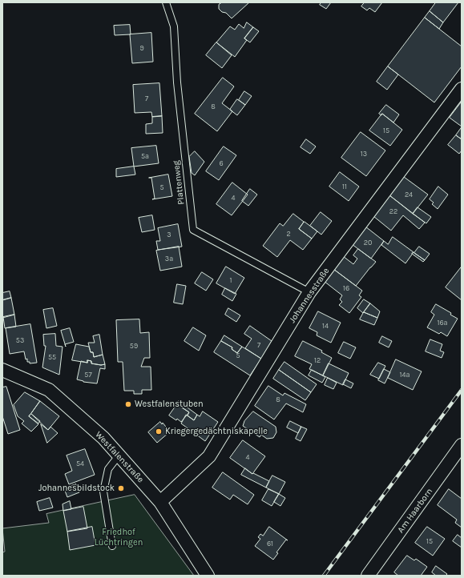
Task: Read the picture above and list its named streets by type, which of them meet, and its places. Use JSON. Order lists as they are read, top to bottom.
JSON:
{
  "streets": {
    "street": ["Johannesstraße", "Westfalenstraße", "Am Haarborn"],
    "lane": ["Plattenweg"]
  },
  "crossings": [
    ["Plattenweg", "Johannesstraße"],
    ["Johannesstraße", "Westfalenstraße"]
  ],
  "parks": ["Friedhof Lüchtringen"],
  "places": ["Westfalenstuben", "Kriegergedächtniskapelle", "Johannesbildstock"],
  "house_numbers": [
    "9",
    "7",
    "8",
    "15",
    "13",
    "5a",
    "6",
    "11",
    "5",
    "24",
    "4",
    "22",
    "2",
    "3",
    "20",
    "3a",
    "1",
    "16",
    "16a",
    "14",
    "53",
    "7",
    "59",
    "5",
    "55",
    "12",
    "57",
    "14a",
    "8",
    "4",
    "54",
    "15",
    "61"
  ]
}
